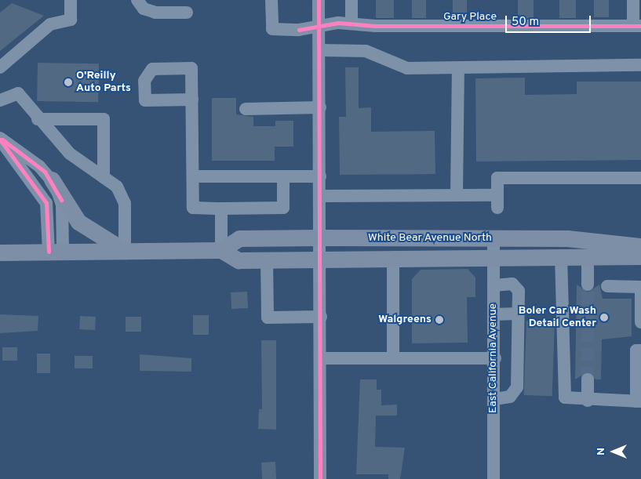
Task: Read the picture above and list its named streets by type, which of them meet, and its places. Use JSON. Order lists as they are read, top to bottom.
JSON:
{
  "streets": {
    "main road": ["White Bear Avenue North"],
    "street": ["Gary Place", "East California Avenue"]
  },
  "crossings": [
    ["White Bear Avenue North", "East California Avenue"]
  ],
  "places": ["O'Reilly Auto Parts", "Boler Car Wash Detail Center", "Walgreens"],
  "scale_bar": "50 m",
  "north": "left"
}
